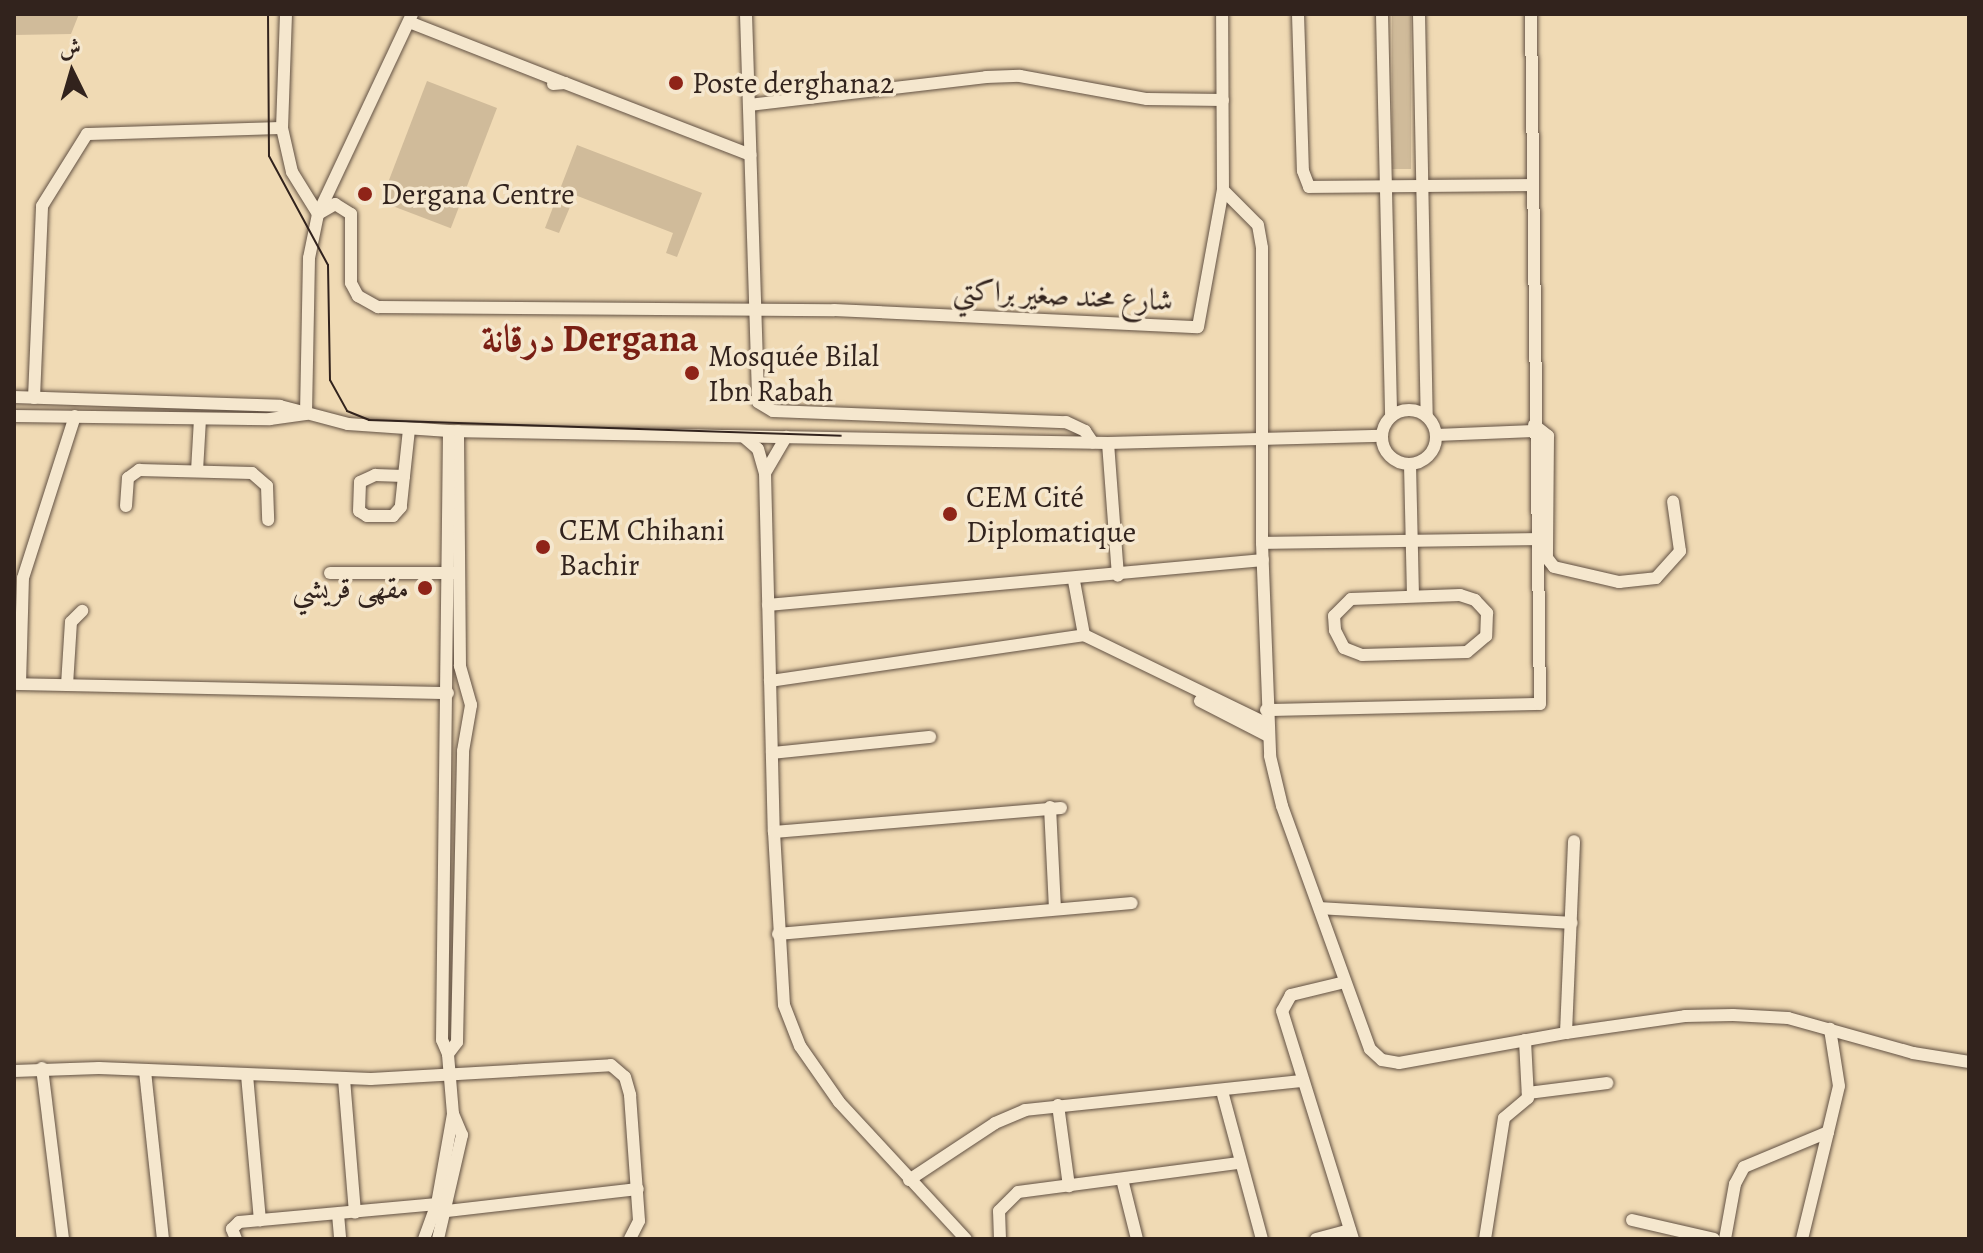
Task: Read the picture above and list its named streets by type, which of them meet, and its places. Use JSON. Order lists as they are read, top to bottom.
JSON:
{
  "streets": {
    "street": ["شارع محند صغير براكتي"]
  },
  "districts": ["درقانة Dergana"],
  "places": [
    "Poste derghana2",
    "Dergana Centre",
    "Mosquée Bilal Ibn Rabah",
    "CEM Cité Diplomatique",
    "CEM Chihani Bachir",
    "مقهى قريشي"
  ],
  "north": "top"
}
